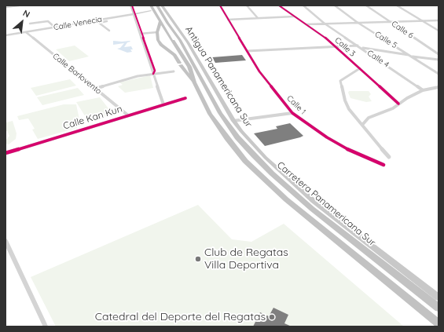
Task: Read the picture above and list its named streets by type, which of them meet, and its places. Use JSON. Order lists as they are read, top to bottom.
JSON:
{
  "streets": {
    "highway": ["Carretera Panamericana Sur"],
    "main road": ["Antigua Panamericana Sur"],
    "street": [
      "Calle Venecia",
      "Calle 6",
      "Calle 5",
      "Calle 3",
      "Calle 4",
      "Calle Barlovento",
      "Calle 1",
      "Calle Kan Kun"
    ]
  },
  "crossings": [
    ["Calle Venecia", "Calle Barlovento"],
    ["Calle Barlovento", "Calle Kan Kun"]
  ],
  "places": ["Club de Regatas Villa Deportiva", "Catedral del Deporte del Regatas"],
  "north": "top right"
}
